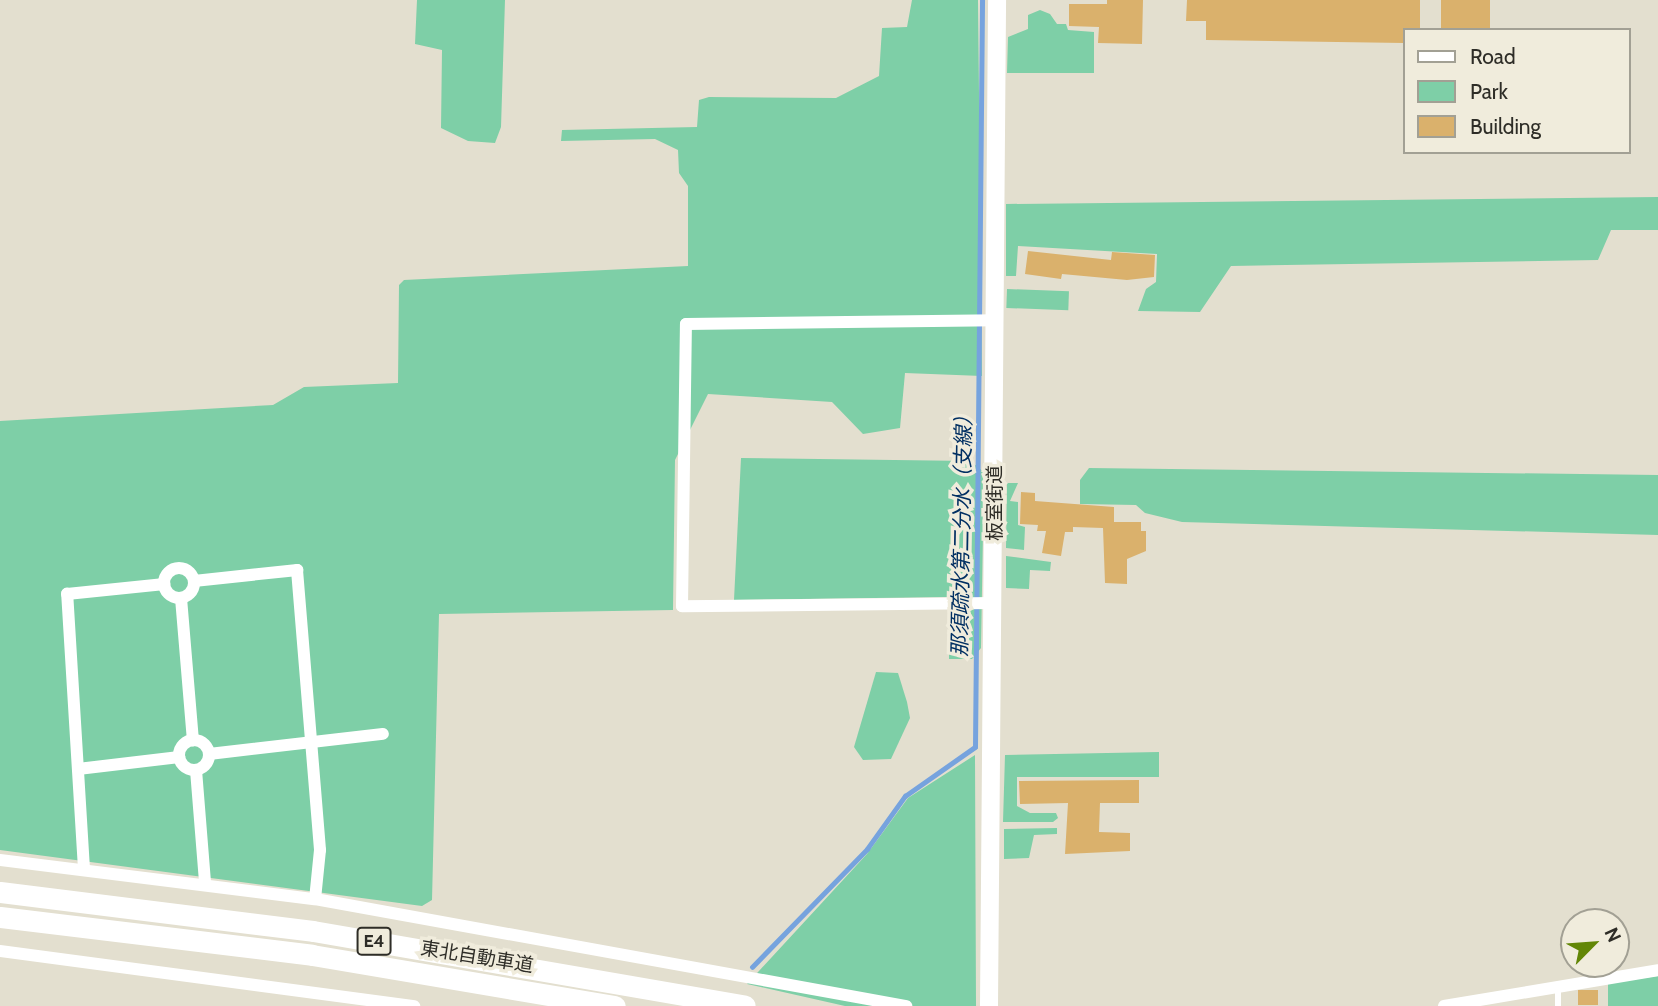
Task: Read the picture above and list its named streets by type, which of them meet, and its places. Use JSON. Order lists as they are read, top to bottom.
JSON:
{
  "streets": {
    "highway": ["E4", "東北自動車道"],
    "main road": ["板室街道"]
  },
  "water": ["那須疏水第二分水（支線）"],
  "legend": ["Road", "Park", "Building"],
  "north": "top right"
}
